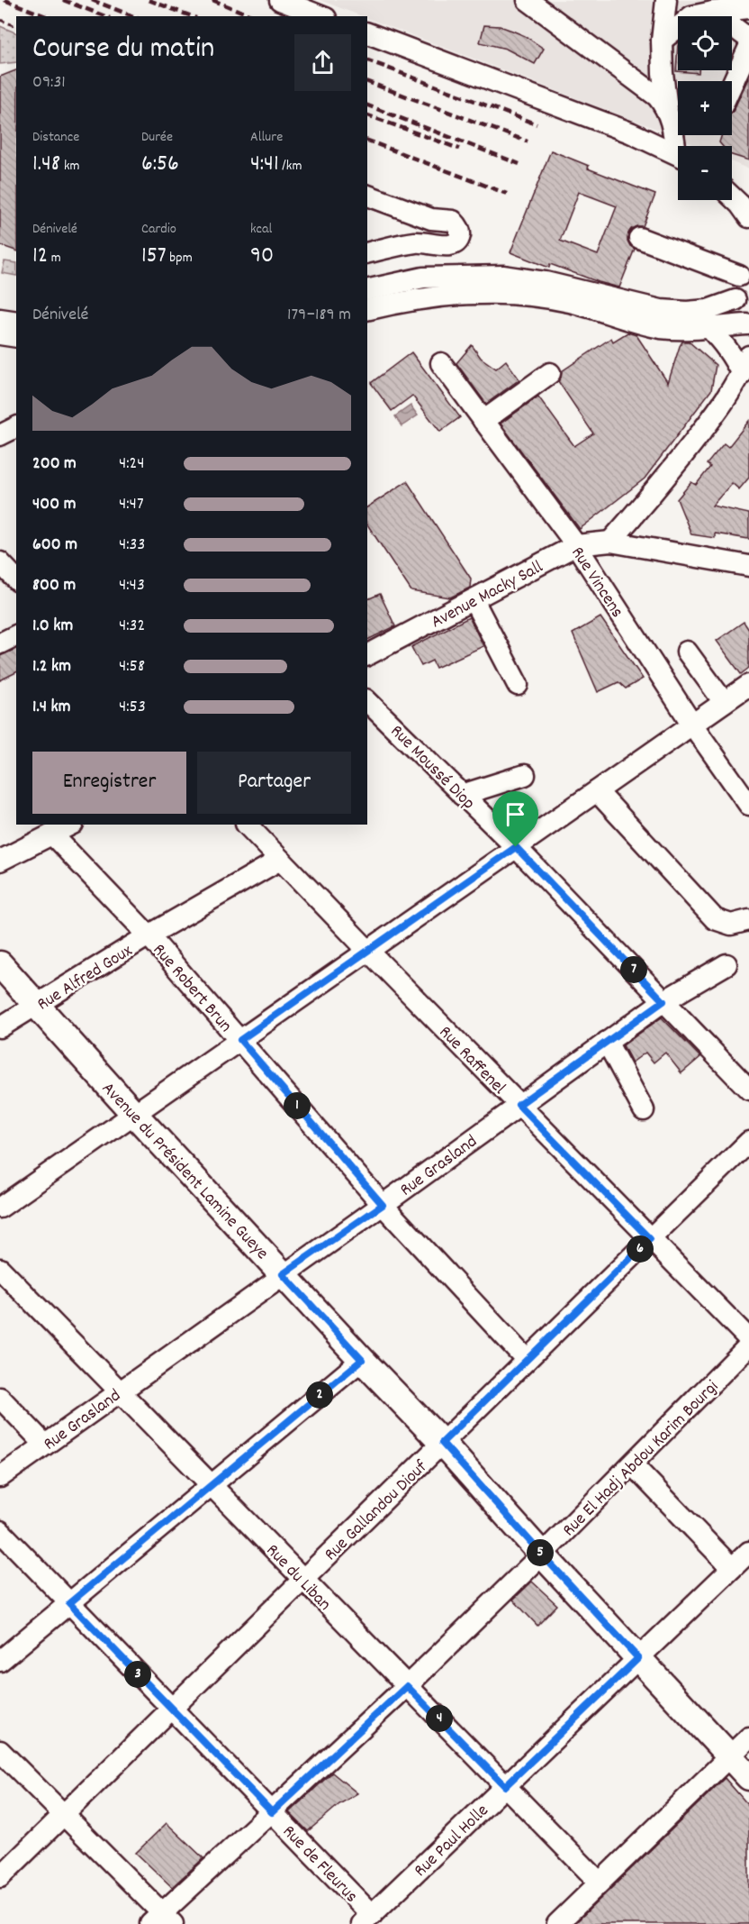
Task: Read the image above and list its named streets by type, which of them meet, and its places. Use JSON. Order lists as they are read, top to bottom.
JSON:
{
  "streets": {
    "main road": ["Avenue du Président Lamine Gueye"],
    "street": [
      "Rue Vincens",
      "Avenue Macky Sall",
      "Rue Moussé Diop",
      "Rue Alfred Goux",
      "Rue Robert Brun",
      "Rue Raffenel",
      "Rue Grasland",
      "Rue El Hadj Abdou Karim Bourgi",
      "Rue Gallandou Diouf",
      "Rue du Liban",
      "Rue Paul Holle",
      "Rue de Fleurus"
    ]
  },
  "crossings": [
    ["Rue Vincens", "Avenue Macky Sall"],
    ["Rue Moussé Diop", "Rue Grasland"],
    ["Rue Alfred Goux", "Rue Robert Brun"],
    ["Rue Alfred Goux", "Rue Raffenel"],
    ["Rue Alfred Goux", "Avenue du Président Lamine Gueye"],
    ["Rue Robert Brun", "Rue Grasland"],
    ["Rue Robert Brun", "Rue Gallandou Diouf"],
    ["Rue Raffenel", "Rue Grasland"],
    ["Rue Raffenel", "Rue Gallandou Diouf"],
    ["Rue Grasland", "Avenue du Président Lamine Gueye"],
    ["Rue Grasland", "Rue du Liban"],
    ["Avenue du Président Lamine Gueye", "Rue El Hadj Abdou Karim Bourgi"],
    ["Avenue du Président Lamine Gueye", "Rue Gallandou Diouf"],
    ["Avenue du Président Lamine Gueye", "Rue Paul Holle"],
    ["Rue El Hadj Abdou Karim Bourgi", "Rue du Liban"],
    ["Rue El Hadj Abdou Karim Bourgi", "Rue de Fleurus"],
    ["Rue Gallandou Diouf", "Rue du Liban"],
    ["Rue Gallandou Diouf", "Rue de Fleurus"],
    ["Rue du Liban", "Rue Paul Holle"],
    ["Rue Paul Holle", "Rue de Fleurus"]
  ],
  "page": {
    "map_buttons": ["+", "−"],
    "heading": ["Course du matin", "09:31"],
    "stats": [
      ["Distance", "1.48 km"],
      ["Durée", "6:56"],
      ["Allure", "4:41 /km"],
      ["Dénivelé", "12 m"],
      ["Cardio", "157 bpm"],
      ["kcal", "90"]
    ],
    "chart": ["Dénivelé", "179–189 m"],
    "list": [
      {
        "name": "200 m",
        "note": "4:24"
      },
      {
        "name": "400 m",
        "note": "4:47"
      },
      {
        "name": "600 m",
        "note": "4:33"
      },
      {
        "name": "800 m",
        "note": "4:43"
      },
      {
        "name": "1.0 km",
        "note": "4:32"
      },
      {
        "name": "1.2 km",
        "note": "4:58"
      },
      {
        "name": "1.4 km",
        "note": "4:53"
      }
    ],
    "buttons": ["Enregistrer", "Partager"],
    "pins": [
      "7",
      "1",
      "6",
      "2",
      "5",
      "3",
      "4"
    ]
  }
}
